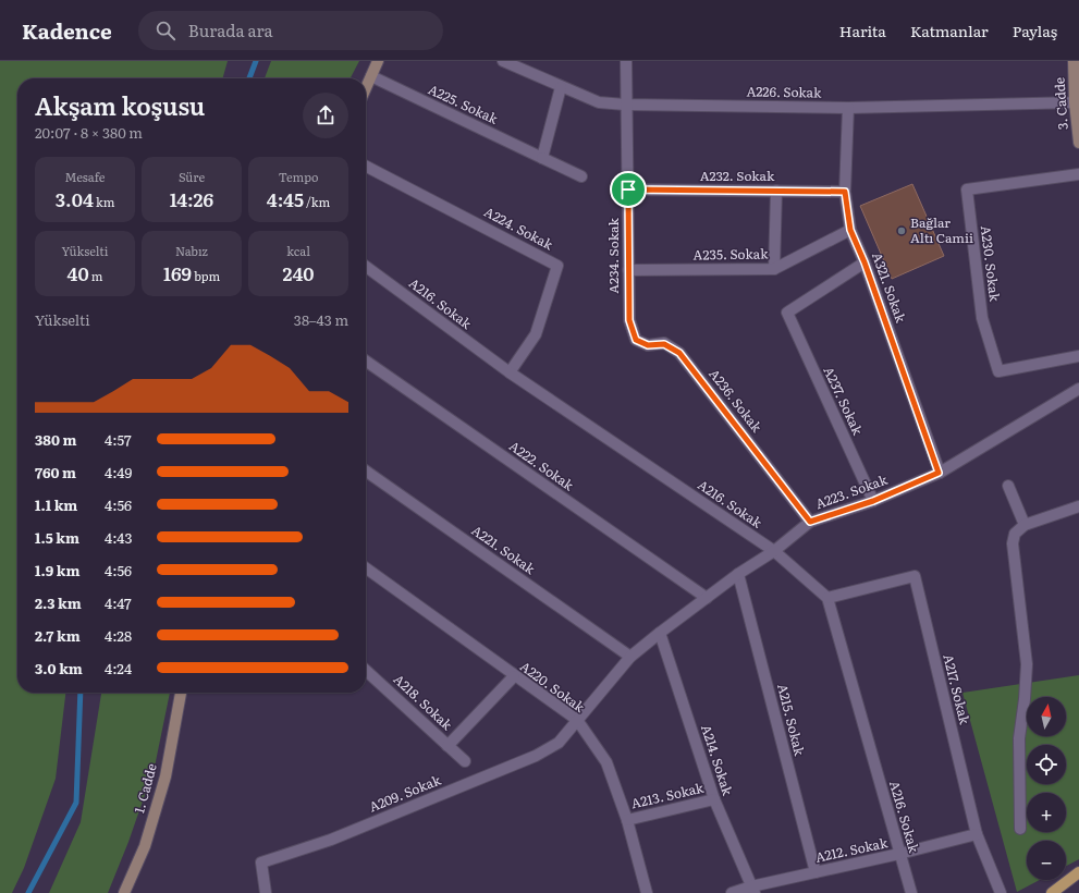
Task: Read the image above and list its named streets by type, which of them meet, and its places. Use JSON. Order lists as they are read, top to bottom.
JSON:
{
  "streets": {
    "main road": ["3. Cadde", "1. Cadde"],
    "street": [
      "A226. Sokak",
      "A225. Sokak",
      "A232. Sokak",
      "A224. Sokak",
      "A235. Sokak",
      "A234. Sokak",
      "A230. Sokak",
      "A321. Sokak",
      "A216. Sokak",
      "A236. Sokak",
      "A237. Sokak",
      "A222. Sokak",
      "A223. Sokak",
      "A221. Sokak",
      "A220. Sokak",
      "A217. Sokak",
      "A218. Sokak",
      "A215. Sokak",
      "A214. Sokak",
      "A209. Sokak",
      "A213. Sokak",
      "A212. Sokak"
    ]
  },
  "crossings": [
    ["A226. Sokak", "3. Cadde"],
    ["A226. Sokak", "A234. Sokak"],
    ["A226. Sokak", "A321. Sokak"],
    ["A232. Sokak", "A234. Sokak"],
    ["A232. Sokak", "A321. Sokak"],
    ["A224. Sokak", "A216. Sokak"],
    ["A235. Sokak", "A234. Sokak"],
    ["A235. Sokak", "A321. Sokak"],
    ["A234. Sokak", "A236. Sokak"],
    ["A321. Sokak", "A237. Sokak"],
    ["A321. Sokak", "A223. Sokak"],
    ["A216. Sokak", "A223. Sokak"],
    ["A216. Sokak", "A217. Sokak"],
    ["A216. Sokak", "A212. Sokak"],
    ["A236. Sokak", "A223. Sokak"],
    ["A237. Sokak", "A223. Sokak"],
    ["A222. Sokak", "A223. Sokak"],
    ["A223. Sokak", "A221. Sokak"],
    ["A223. Sokak", "A220. Sokak"],
    ["A223. Sokak", "A215. Sokak"],
    ["A223. Sokak", "A214. Sokak"],
    ["A223. Sokak", "A209. Sokak"],
    ["A220. Sokak", "A209. Sokak"],
    ["A220. Sokak", "A213. Sokak"],
    ["A217. Sokak", "A212. Sokak"],
    ["A215. Sokak", "A212. Sokak"],
    ["A214. Sokak", "A213. Sokak"],
    ["A214. Sokak", "A212. Sokak"]
  ],
  "places": ["Bağlar Altı Camii"],
  "north": "top",
  "page": {
    "header": "Kadence",
    "search": "Burada ara",
    "nav": ["Harita", "Katmanlar", "Paylaş"],
    "heading": ["Akşam koşusu", "20:07 · 8 × 380 m"],
    "stats": [
      ["Mesafe", "3.04 km"],
      ["Süre", "14:26"],
      ["Tempo", "4:45 /km"],
      ["Yükselti", "40 m"],
      ["Nabız", "169 bpm"],
      ["kcal", "240"]
    ],
    "chart": ["Yükselti", "38–43 m"],
    "list": [
      {
        "name": "380 m",
        "note": "4:57"
      },
      {
        "name": "760 m",
        "note": "4:49"
      },
      {
        "name": "1.1 km",
        "note": "4:56"
      },
      {
        "name": "1.5 km",
        "note": "4:43"
      },
      {
        "name": "1.9 km",
        "note": "4:56"
      },
      {
        "name": "2.3 km",
        "note": "4:47"
      },
      {
        "name": "2.7 km",
        "note": "4:28"
      },
      {
        "name": "3.0 km",
        "note": "4:24"
      }
    ],
    "map_buttons": ["+", "−"]
  }
}
